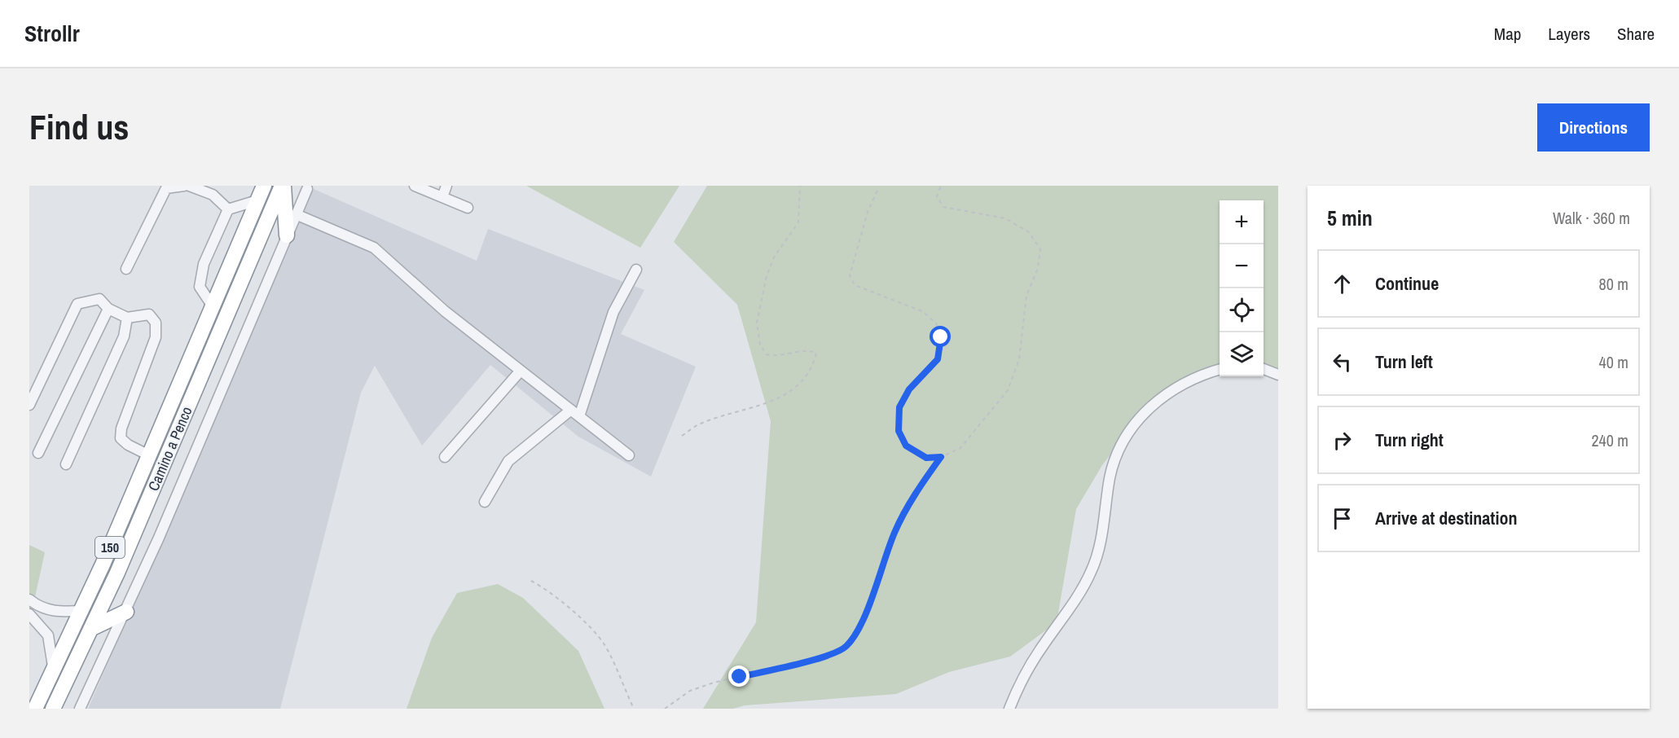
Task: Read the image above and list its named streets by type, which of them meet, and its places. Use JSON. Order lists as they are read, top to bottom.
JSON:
{
  "streets": {
    "highway": ["Camino a Penco", "150"]
  },
  "page": {
    "header": "Strollr",
    "nav": ["Map", "Layers", "Share"],
    "buttons": "Directions",
    "title": "Find us",
    "heading": ["5 min", "Walk · 360 m"],
    "map_buttons": ["+", "−"],
    "list": [
      ["Continue", "80 m"],
      ["Turn left", "40 m"],
      ["Turn right", "240 m"],
      "Arrive at destination"
    ]
  }
}
